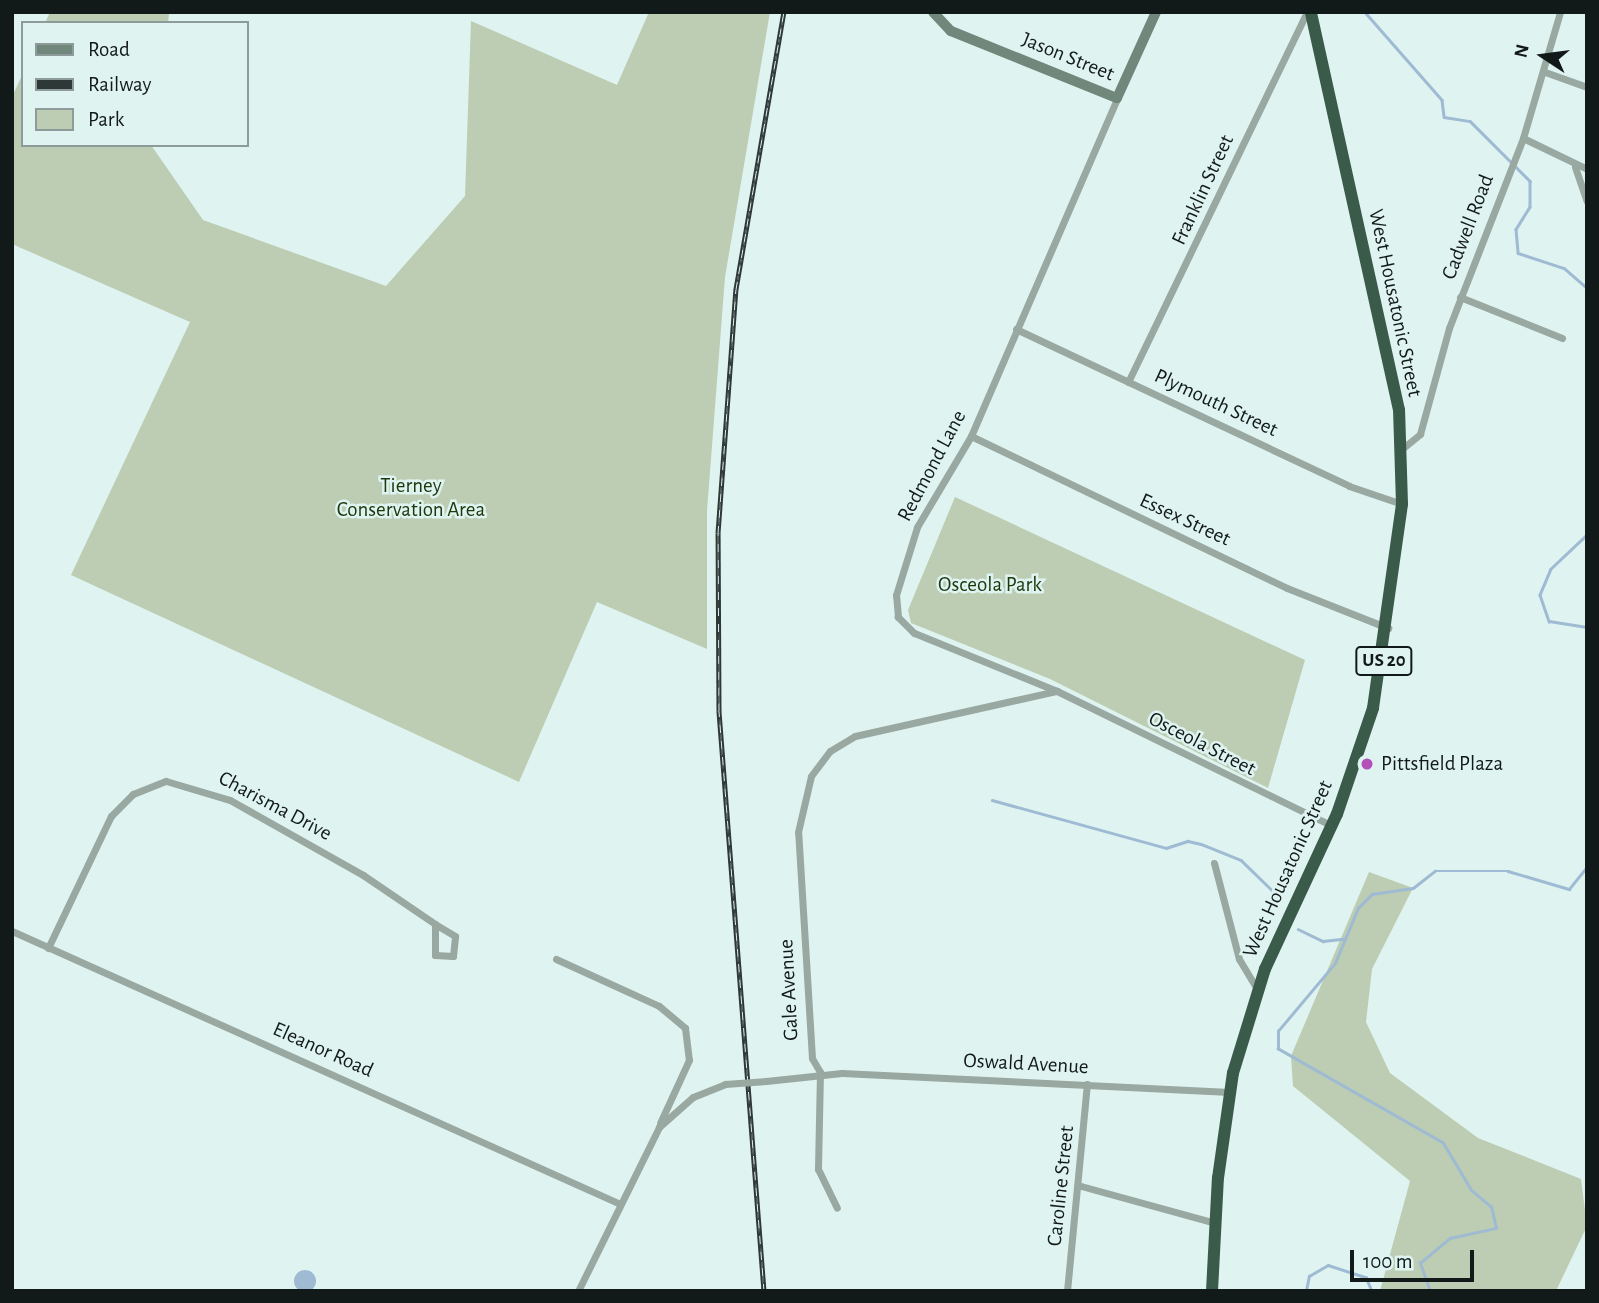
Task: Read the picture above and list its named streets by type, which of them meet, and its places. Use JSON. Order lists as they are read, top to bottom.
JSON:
{
  "streets": {
    "highway": ["West Housatonic Street", "US 20"],
    "street": [
      "Jason Street",
      "Franklin Street",
      "Cadwell Road",
      "Plymouth Street",
      "Redmond Lane",
      "Essex Street",
      "Osceola Street",
      "Charisma Drive",
      "Gale Avenue",
      "Eleanor Road",
      "Oswald Avenue",
      "Caroline Street"
    ]
  },
  "crossings": [
    ["Jason Street", "Redmond Lane"],
    ["Franklin Street", "West Housatonic Street"],
    ["Franklin Street", "Plymouth Street"],
    ["Cadwell Road", "West Housatonic Street"],
    ["West Housatonic Street", "Plymouth Street"],
    ["West Housatonic Street", "Essex Street"],
    ["West Housatonic Street", "Osceola Street"],
    ["West Housatonic Street", "Oswald Avenue"],
    ["Plymouth Street", "Redmond Lane"],
    ["Redmond Lane", "Essex Street"],
    ["Redmond Lane", "Osceola Street"],
    ["Redmond Lane", "Gale Avenue"],
    ["Osceola Street", "Gale Avenue"],
    ["Charisma Drive", "Eleanor Road"],
    ["Gale Avenue", "Oswald Avenue"],
    ["Oswald Avenue", "Caroline Street"]
  ],
  "parks": ["Tierney Conservation Area", "Osceola Park"],
  "places": ["Pittsfield Plaza"],
  "legend": ["Road", "Railway", "Park"],
  "scale_bar": "100 m",
  "north": "left"
}
